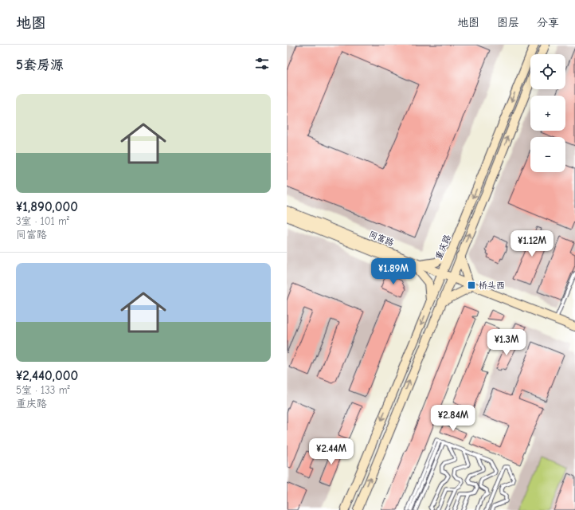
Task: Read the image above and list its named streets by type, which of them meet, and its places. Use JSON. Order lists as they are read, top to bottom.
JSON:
{
  "streets": {
    "main road": ["同富路", "重庆路"]
  },
  "crossings": [
    ["同富路", "重庆路"]
  ],
  "places": {
    "transit": ["桥头西"]
  },
  "page": {
    "header": "地图",
    "nav": ["地图", "图层", "分享"],
    "heading": "5套房源",
    "map_buttons": ["+", "−"],
    "list": [
      {
        "name": "¥1,890,000",
        "note": "3室 · 101 m² · 同富路"
      },
      {
        "name": "¥2,440,000",
        "note": "5室 · 133 m² · 重庆路"
      }
    ],
    "price": [
      "¥1.12M",
      "¥1.89M",
      "¥1.3M",
      "¥2.84M",
      "¥2.44M"
    ]
  }
}
